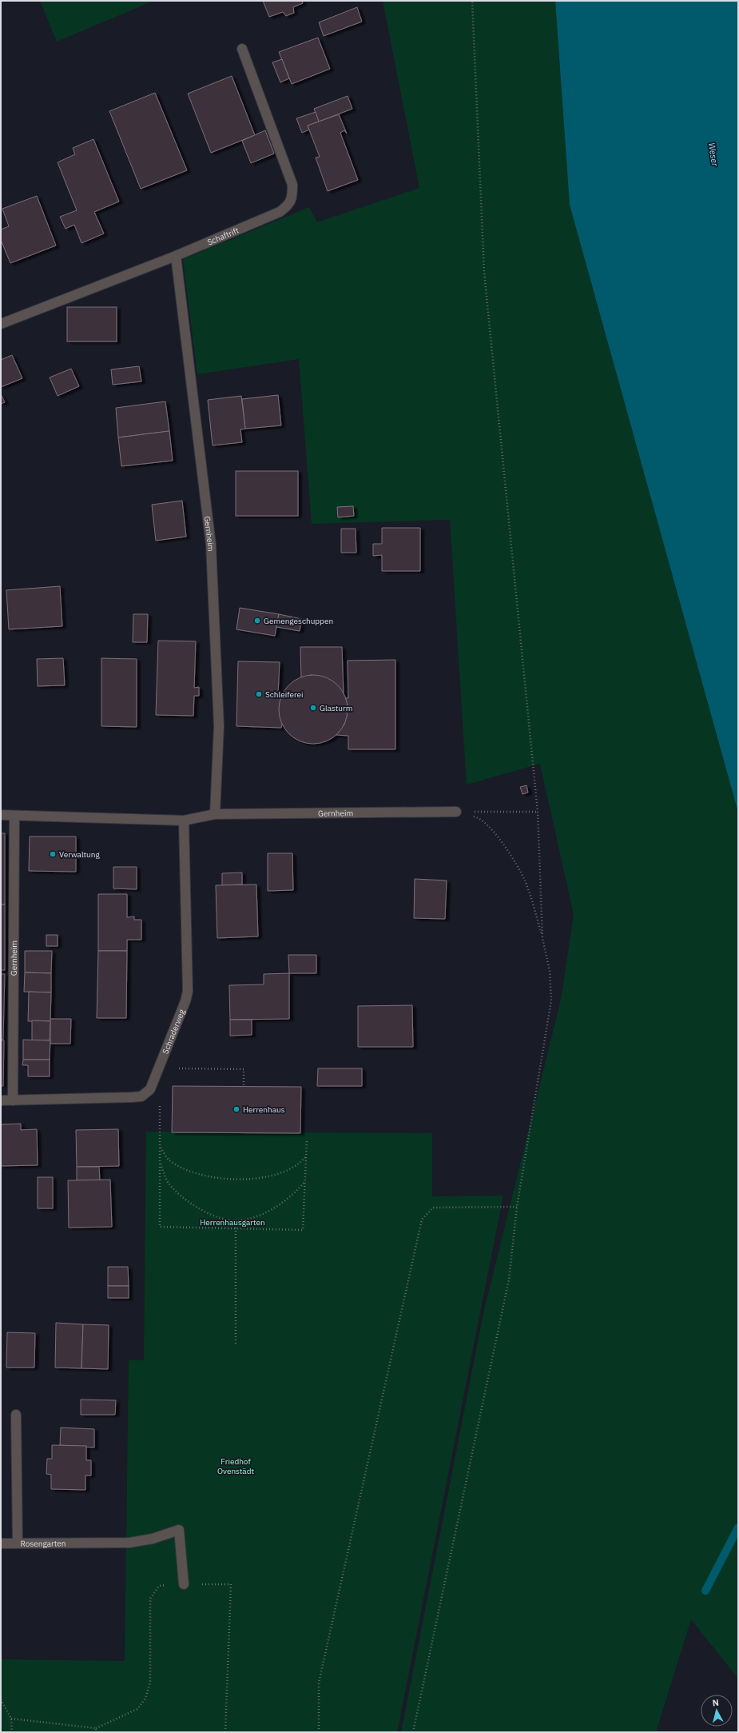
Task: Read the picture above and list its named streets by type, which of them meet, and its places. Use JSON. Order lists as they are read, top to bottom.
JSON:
{
  "streets": {
    "street": [
      "Schaftrift",
      "Gernheim",
      "Schraderweg",
      "Rosengarten"
    ]
  },
  "crossings": [
    ["Schaftrift", "Gernheim"],
    ["Gernheim", "Schraderweg"]
  ],
  "water": ["Weser"],
  "parks": ["Herrenhausgarten", "Friedhof Ovenstädt"],
  "places": [
    "Gemengeschuppen",
    "Schleiferei",
    "Glasturm",
    "Verwaltung",
    "Herrenhaus"
  ],
  "north": "top"
}
